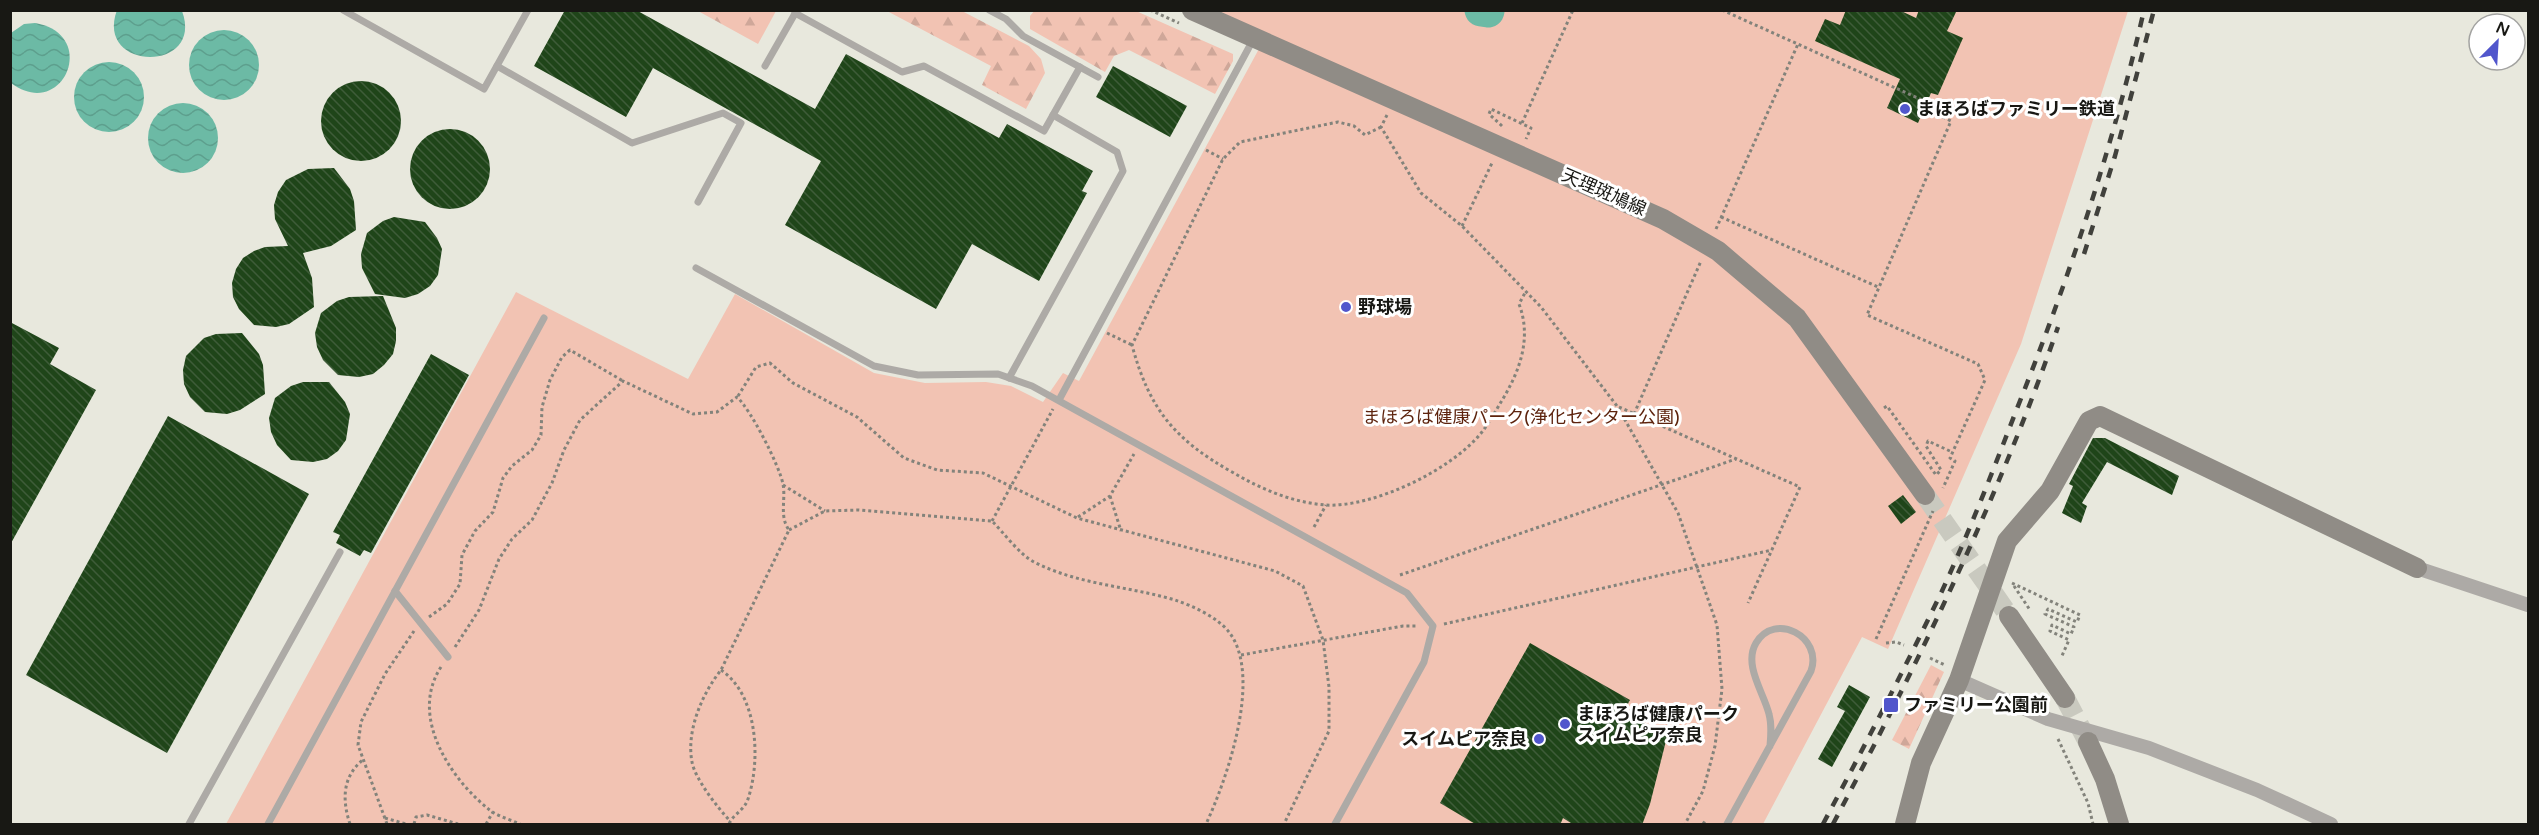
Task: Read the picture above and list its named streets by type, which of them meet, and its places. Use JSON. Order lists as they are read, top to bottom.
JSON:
{
  "streets": {
    "main road": ["天理斑鳩線"]
  },
  "parks": ["まほろば健康パーク(浄化センター公園)"],
  "places": {
    "other": [
      "まほろばファミリー鉄道",
      "野球場",
      "まほろば健康パーク スイムピア奈良",
      "スイムピア奈良"
    ],
    "transit": ["ファミリー公園前"]
  },
  "north": "top right"
}
